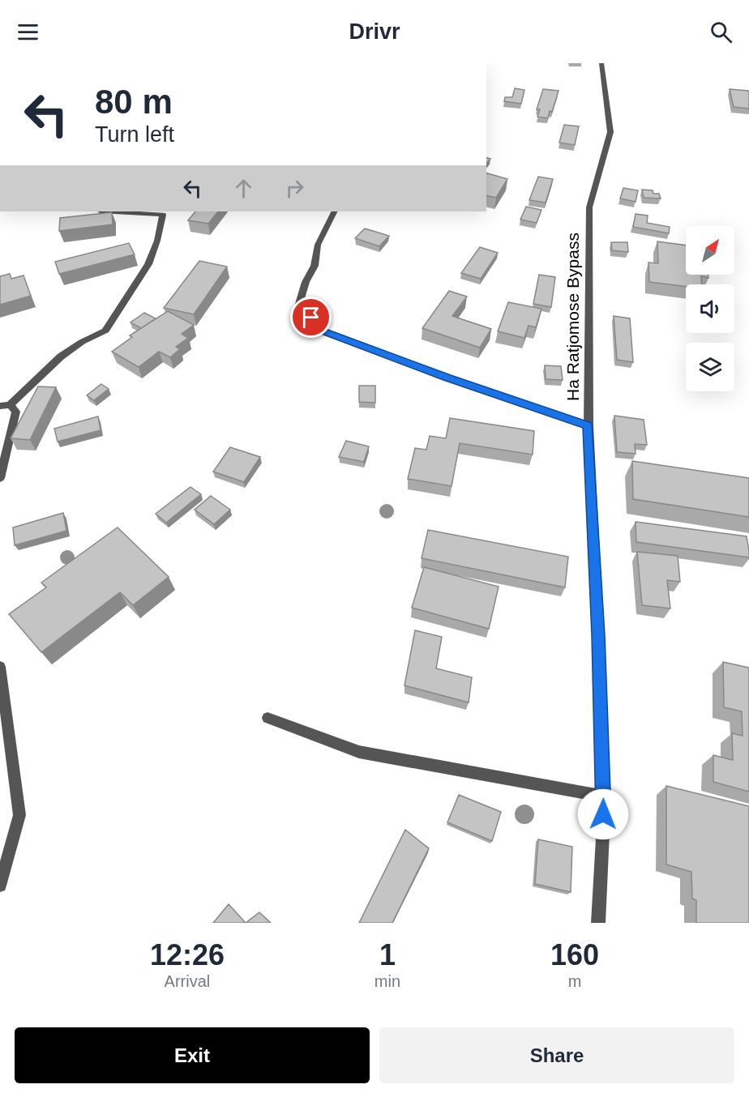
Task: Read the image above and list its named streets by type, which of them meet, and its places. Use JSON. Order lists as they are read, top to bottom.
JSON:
{
  "streets": {
    "street": ["Ha Ratjomose Bypass"]
  },
  "north": "top right",
  "page": {
    "header": "Drivr",
    "turn": ["80 m", "Turn left"],
    "eta": [
      "12:26",
      "Arrival",
      "1",
      "min",
      "160",
      "m"
    ],
    "buttons": ["Exit", "Share"]
  }
}
